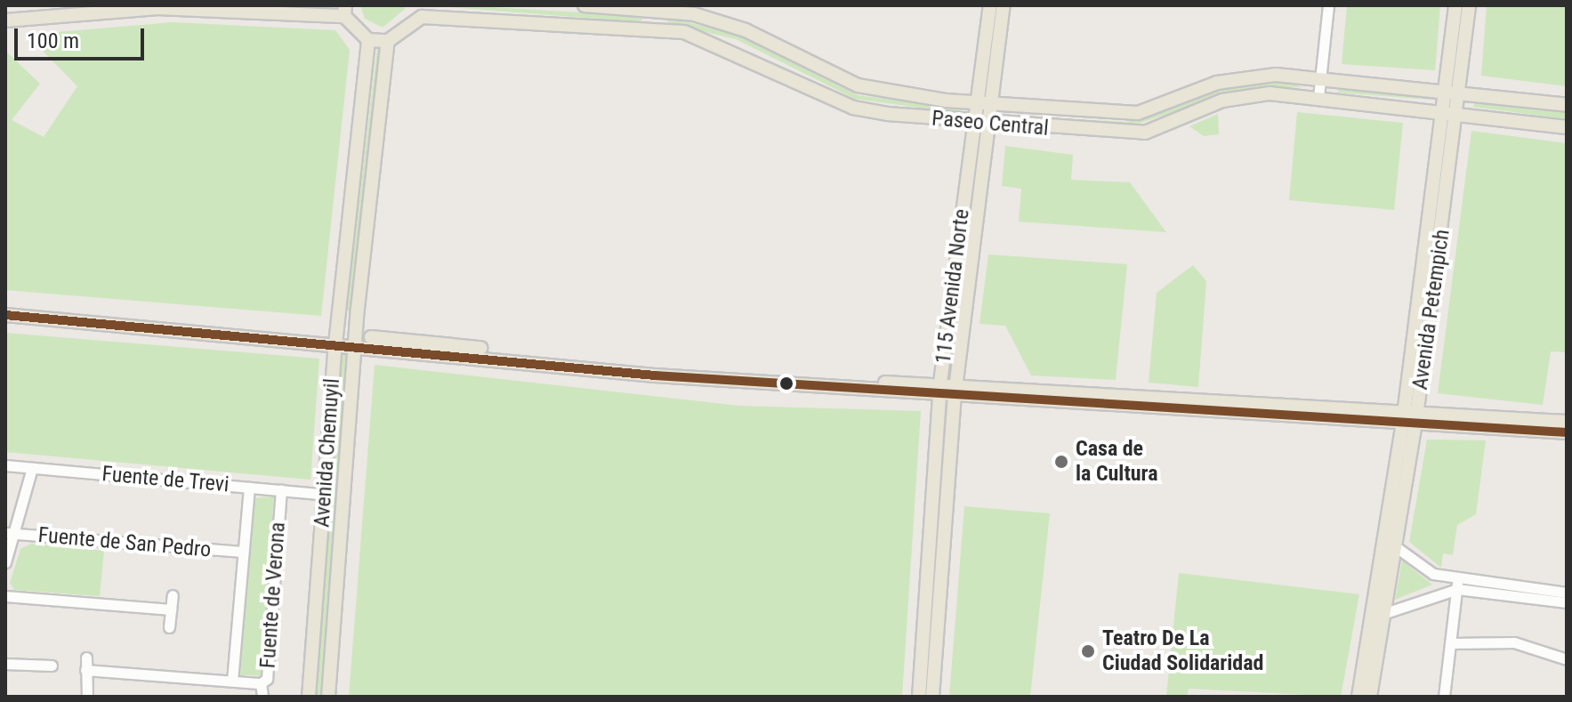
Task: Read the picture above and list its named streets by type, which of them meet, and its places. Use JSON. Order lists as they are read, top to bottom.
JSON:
{
  "streets": {
    "main road": [
      "Paseo Central",
      "115 Avenida Norte",
      "Avenida Petempich",
      "Avenida Chemuyil"
    ],
    "street": ["Fuente de Trevi", "Fuente de San Pedro", "Fuente de Verona"]
  },
  "crossings": [
    ["Paseo Central", "115 Avenida Norte"],
    ["Paseo Central", "Avenida Petempich"],
    ["Avenida Chemuyil", "Fuente de Trevi"],
    ["Fuente de Trevi", "Fuente de Verona"],
    ["Fuente de San Pedro", "Fuente de Verona"]
  ],
  "places": ["Casa de la Cultura", "Teatro De La Ciudad Solidaridad"],
  "scale_bar": "100 m"
}
